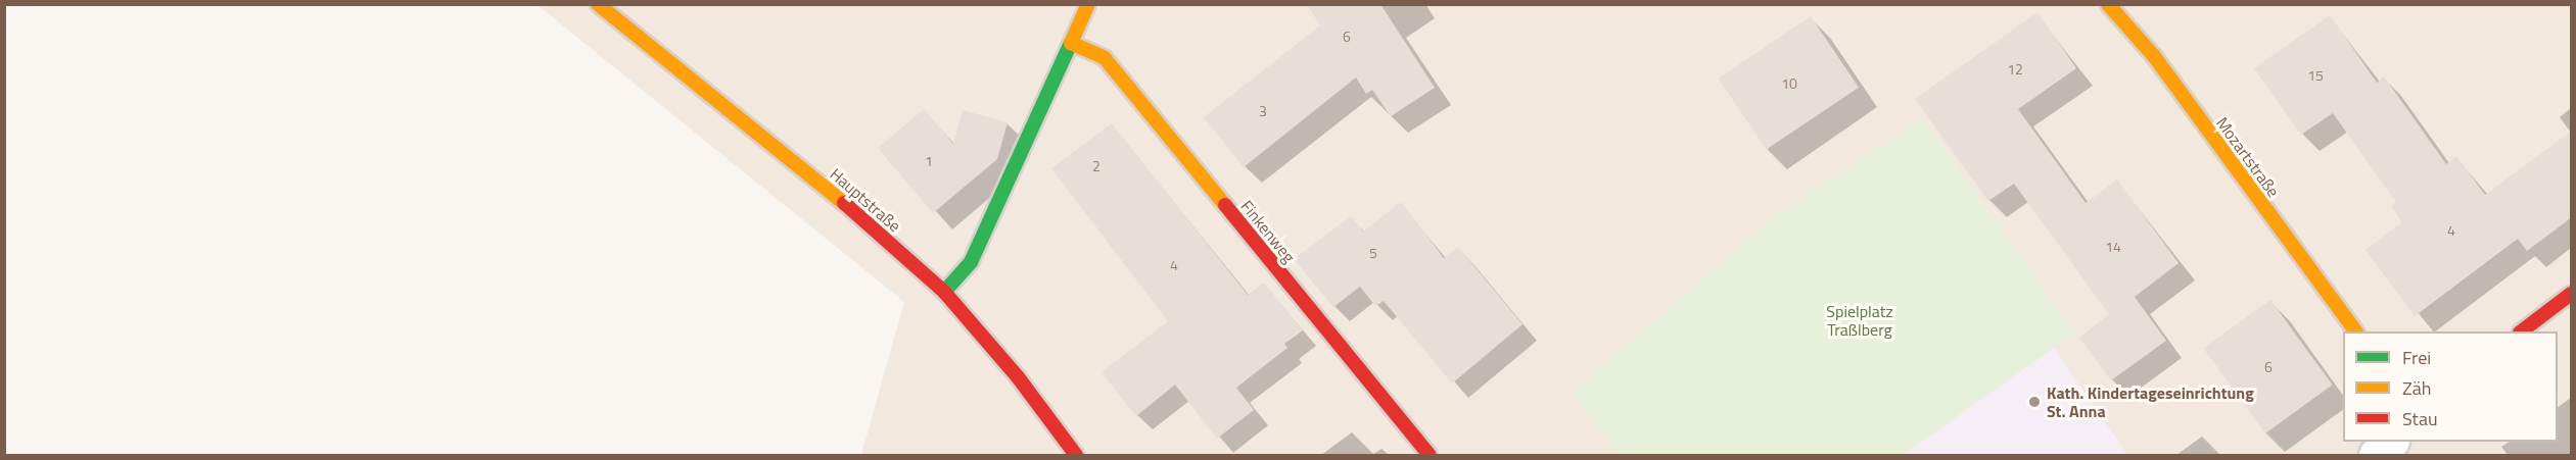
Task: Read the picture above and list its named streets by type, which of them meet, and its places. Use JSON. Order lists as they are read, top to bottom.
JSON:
{
  "streets": {
    "street": ["Mozartstraße", "Hauptstraße", "Finkenweg"]
  },
  "parks": ["Spielplatz Traßlberg"],
  "places": ["Kath. Kindertageseinrichtung St. Anna"],
  "house_numbers": [
    "6",
    "12",
    "15",
    "10",
    "3",
    "1",
    "2",
    "4",
    "14",
    "5",
    "4",
    "6"
  ],
  "legend": ["Frei", "Zäh", "Stau"]
}
